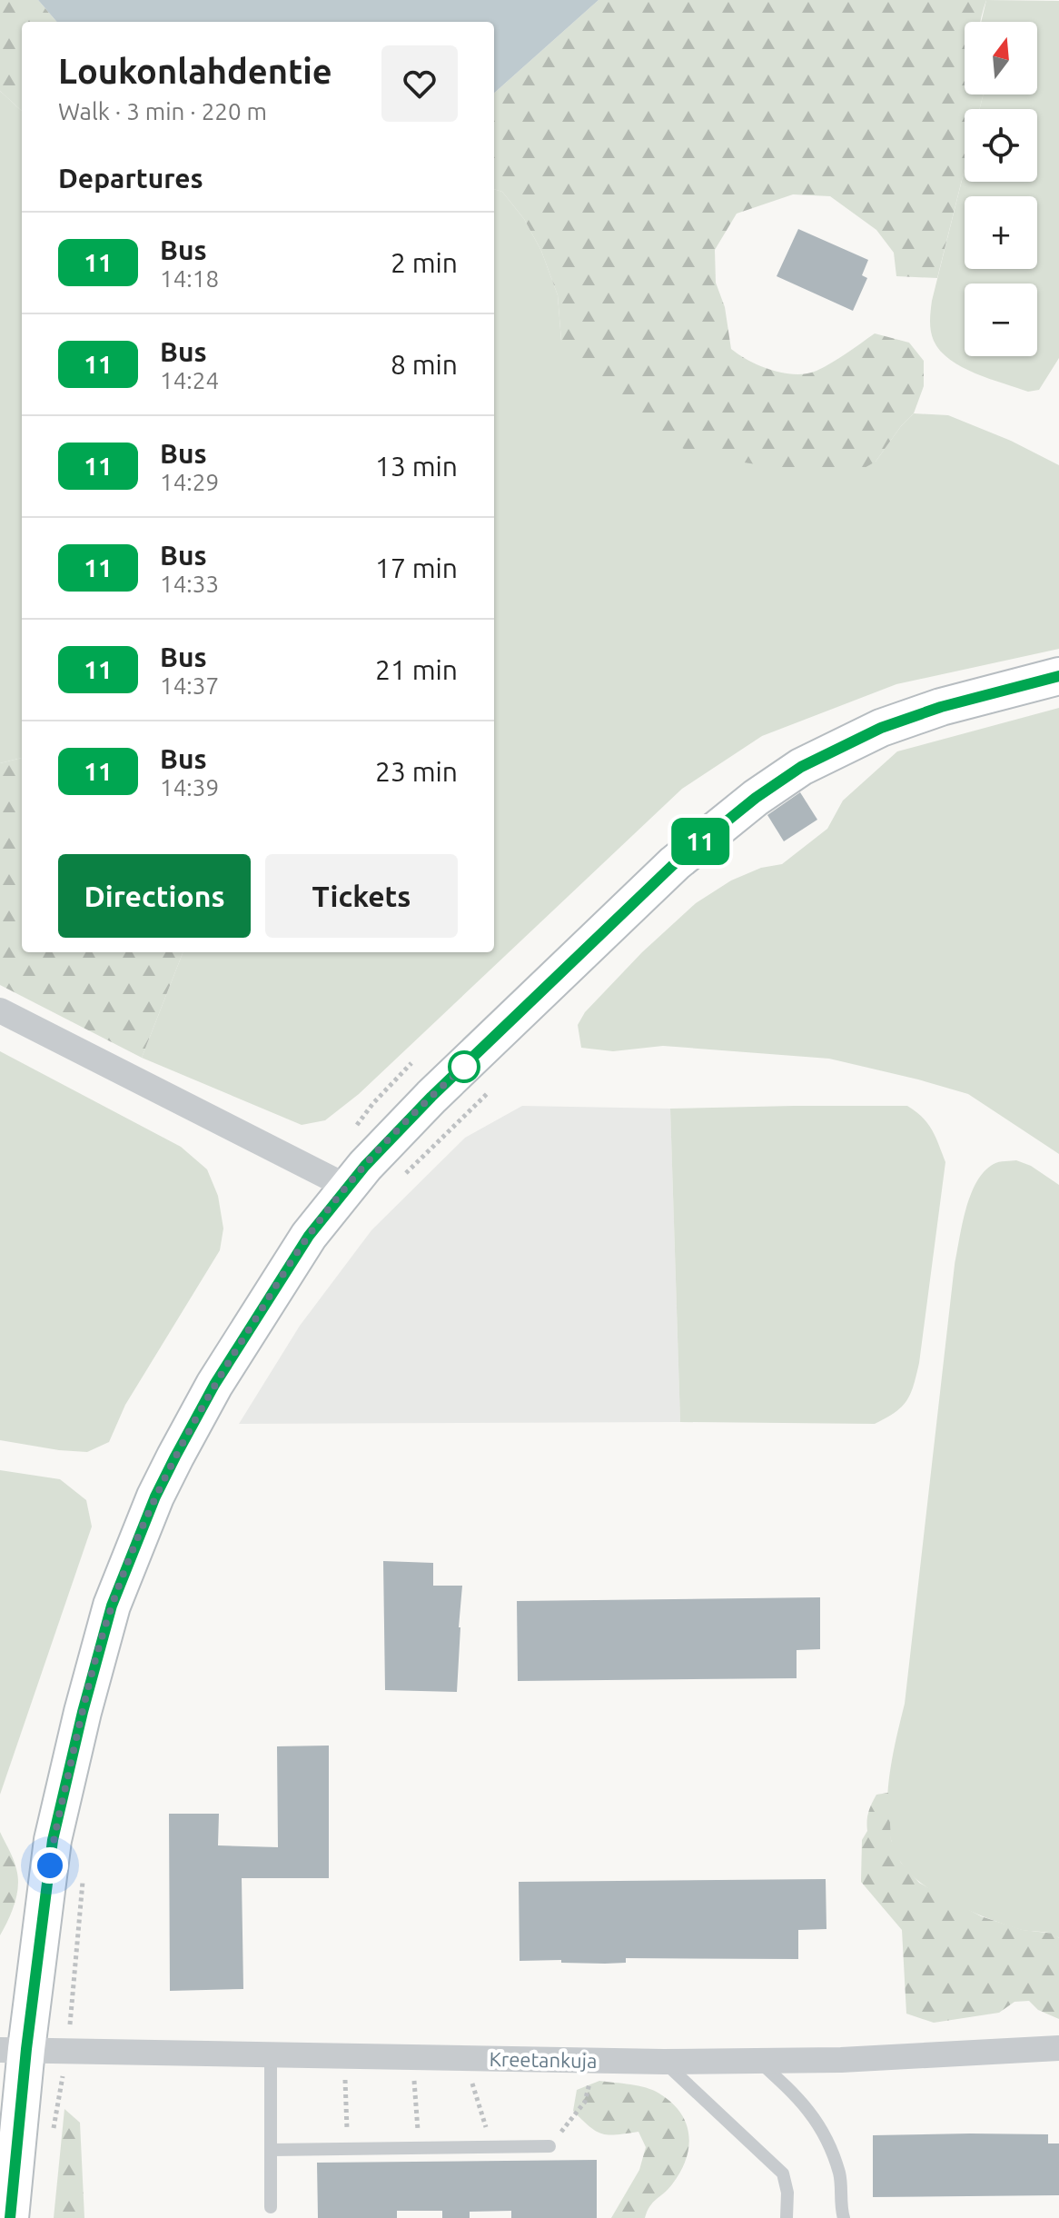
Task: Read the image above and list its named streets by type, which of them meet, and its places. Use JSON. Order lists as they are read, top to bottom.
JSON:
{
  "streets": {
    "street": ["Kreetankuja"]
  },
  "lines": ["bus line 11"],
  "north": "top",
  "page": {
    "on_map": "11",
    "map_buttons": ["+", "−"],
    "heading": [
      ["Loukonlahdentie", "Walk · 3 min · 220 m"],
      "Departures"
    ],
    "list": [
      {
        "mark": "11",
        "name": "Bus",
        "note": "14:18",
        "value": "2 min"
      },
      {
        "mark": "11",
        "name": "Bus",
        "note": "14:24",
        "value": "8 min"
      },
      {
        "mark": "11",
        "name": "Bus",
        "note": "14:29",
        "value": "13 min"
      },
      {
        "mark": "11",
        "name": "Bus",
        "note": "14:33",
        "value": "17 min"
      },
      {
        "mark": "11",
        "name": "Bus",
        "note": "14:37",
        "value": "21 min"
      },
      {
        "mark": "11",
        "name": "Bus",
        "note": "14:39",
        "value": "23 min"
      }
    ],
    "buttons": ["Directions", "Tickets"]
  }
}
